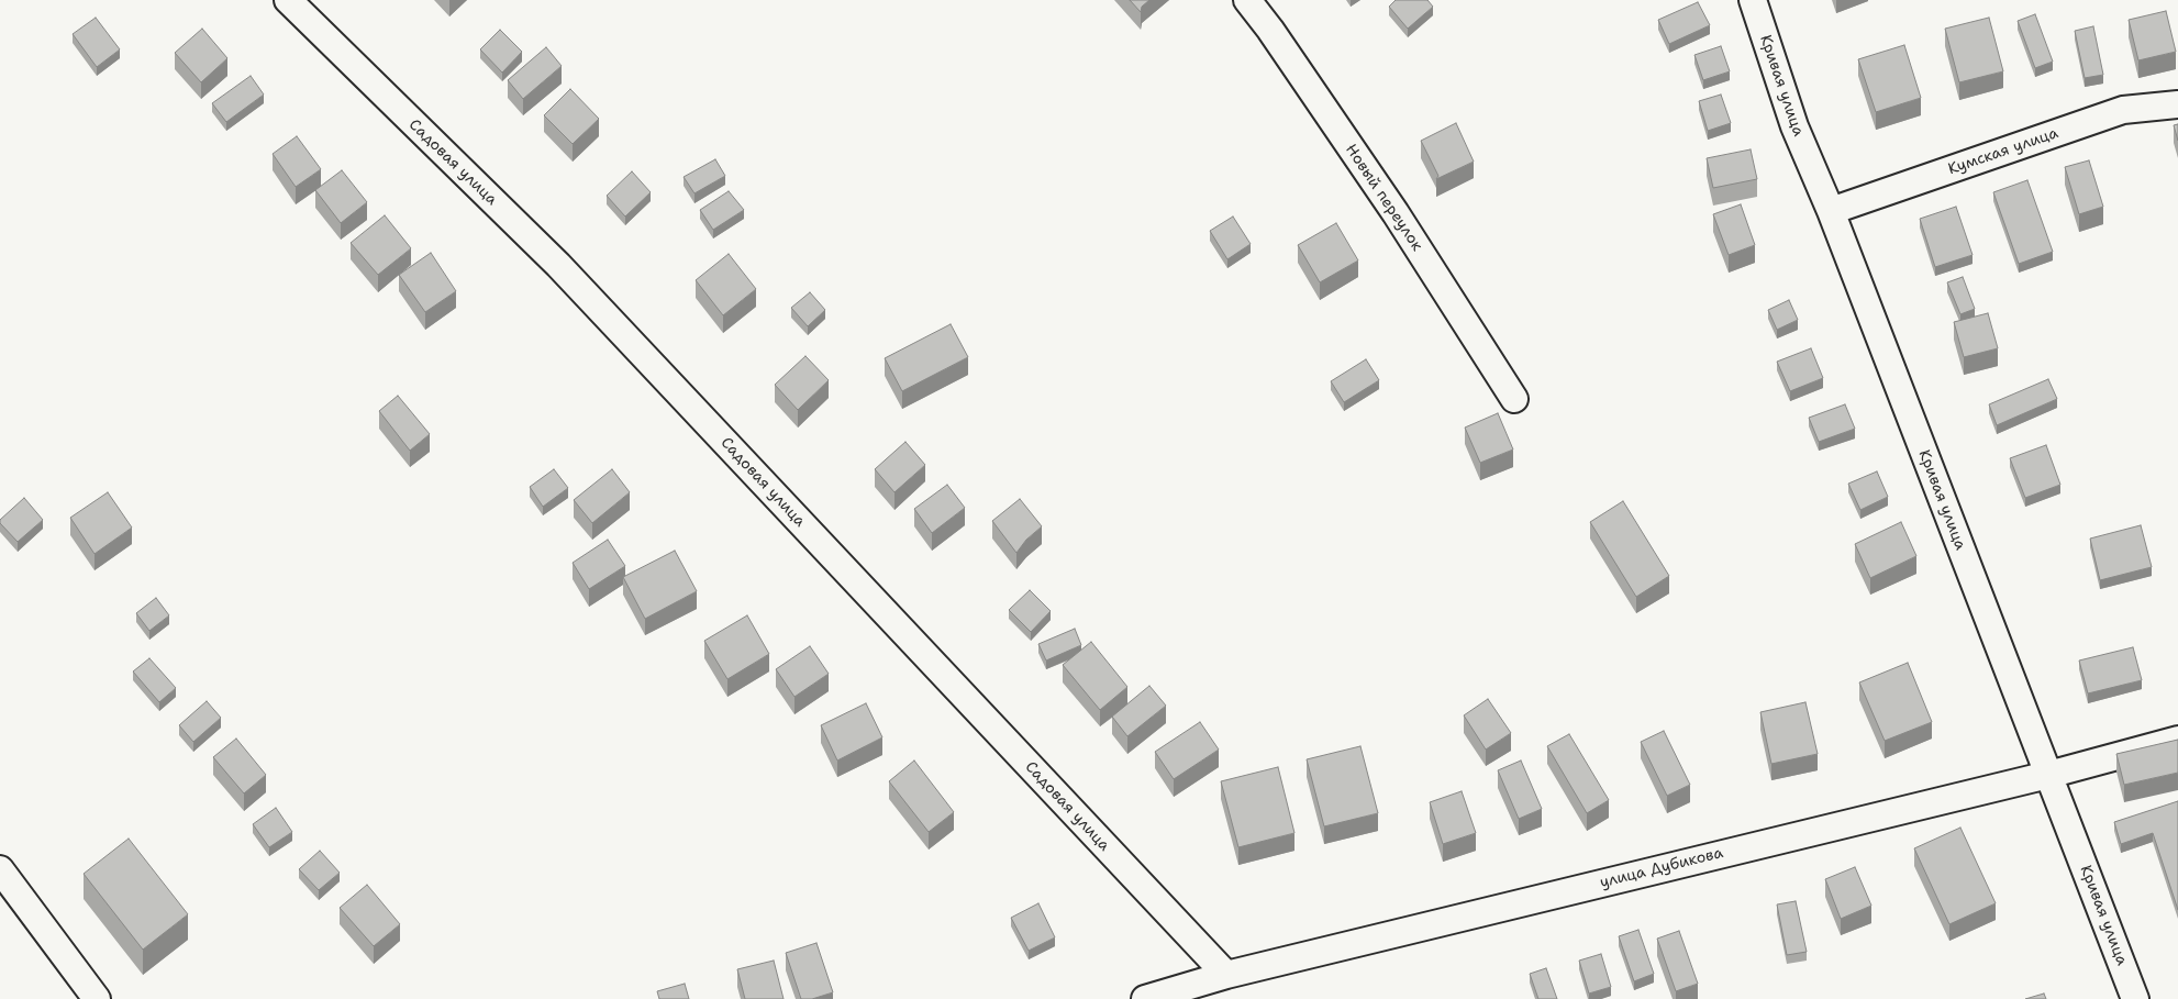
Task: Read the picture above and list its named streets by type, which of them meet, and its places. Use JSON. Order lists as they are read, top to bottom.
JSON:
{
  "streets": {
    "street": [
      "Кривая улица",
      "Кумская улица",
      "Садовая улица",
      "Новый переулок",
      "улица Дубикова"
    ]
  },
  "crossings": [
    ["Кривая улица", "Кумская улица"],
    ["Кривая улица", "улица Дубикова"],
    ["Садовая улица", "улица Дубикова"]
  ]
}
